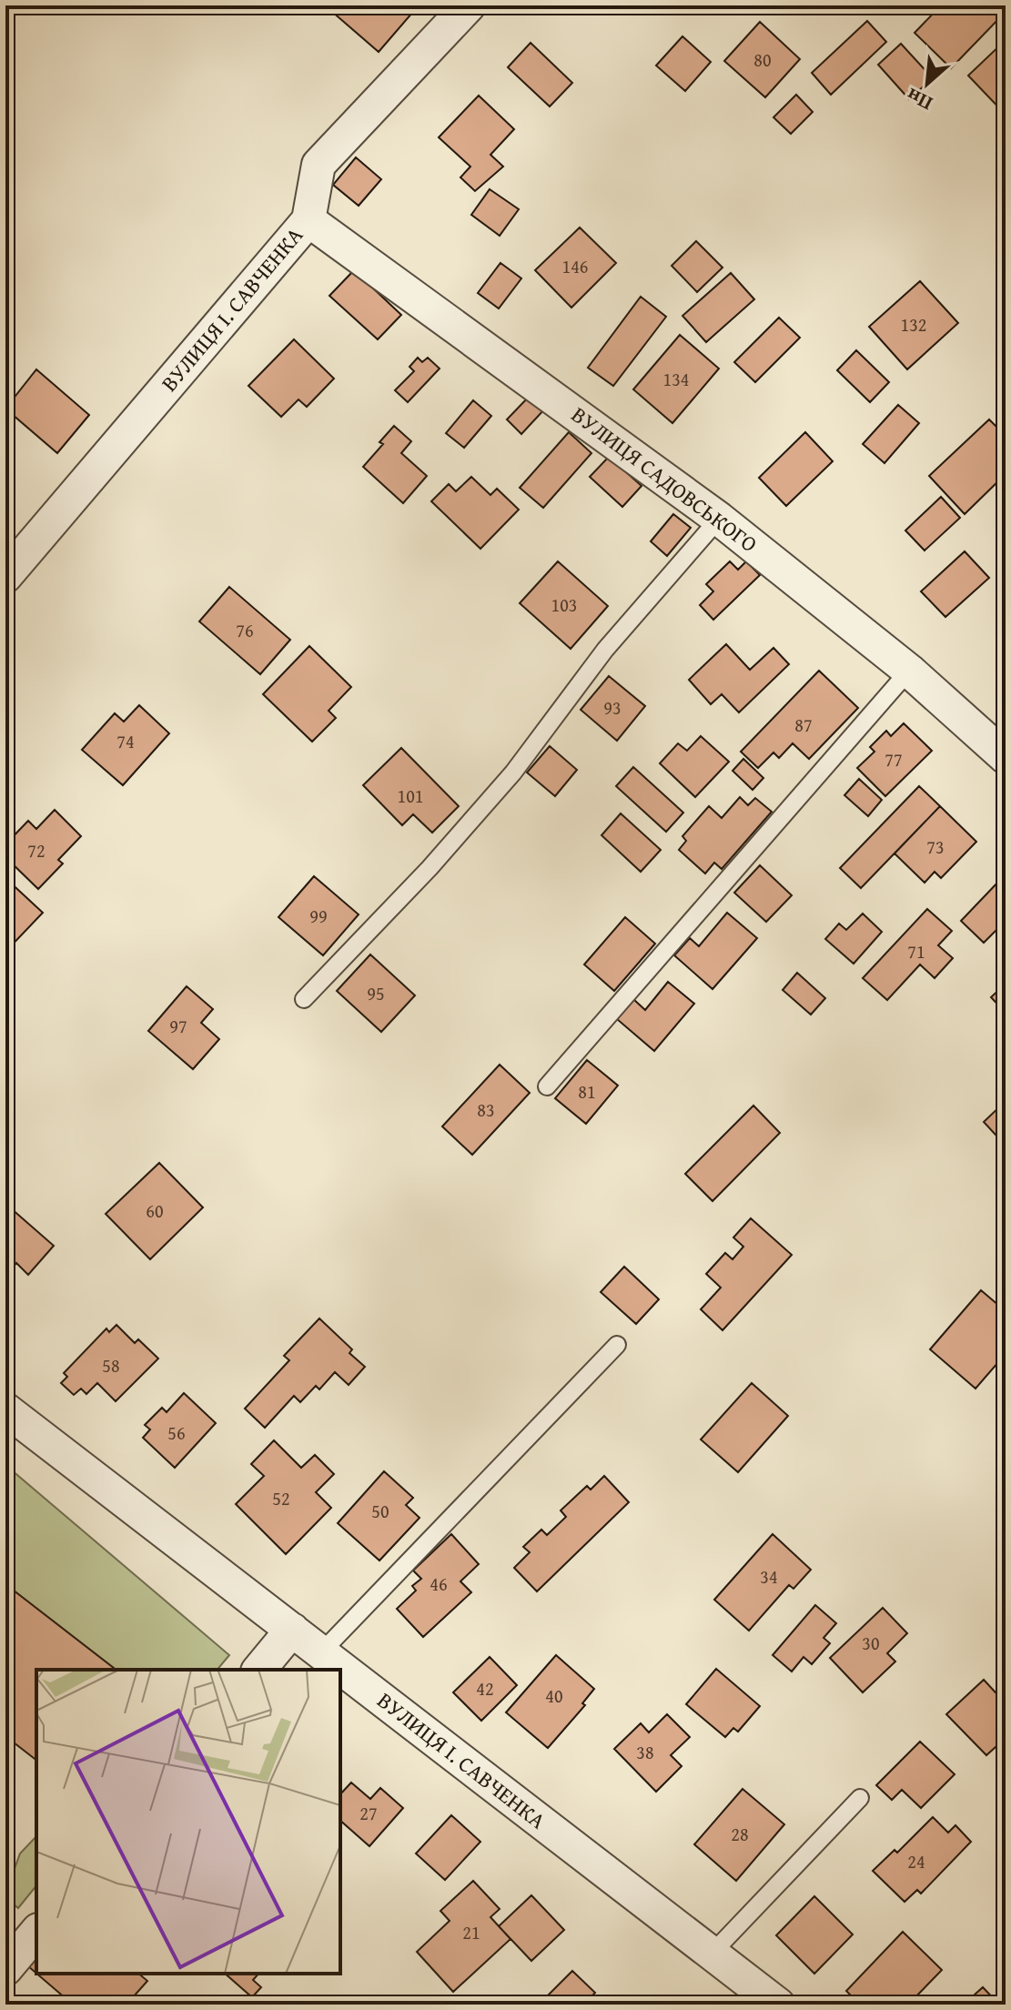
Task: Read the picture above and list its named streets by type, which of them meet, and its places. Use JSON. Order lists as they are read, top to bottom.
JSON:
{
  "streets": {
    "street": ["ВУЛИЦЯ І. САВЧЕНКА", "ВУЛИЦЯ САДОВСЬКОГО"]
  },
  "crossings": [
    ["ВУЛИЦЯ І. САВЧЕНКА", "ВУЛИЦЯ САДОВСЬКОГО"]
  ],
  "house_numbers": [
    "80",
    "146",
    "132",
    "134",
    "103",
    "76",
    "93",
    "87",
    "74",
    "77",
    "101",
    "73",
    "72",
    "99",
    "71",
    "95",
    "97",
    "81",
    "83",
    "60",
    "58",
    "56",
    "52",
    "50",
    "34",
    "46",
    "30",
    "42",
    "40",
    "38",
    "27",
    "28",
    "24",
    "21"
  ],
  "north": "bottom left"
}
